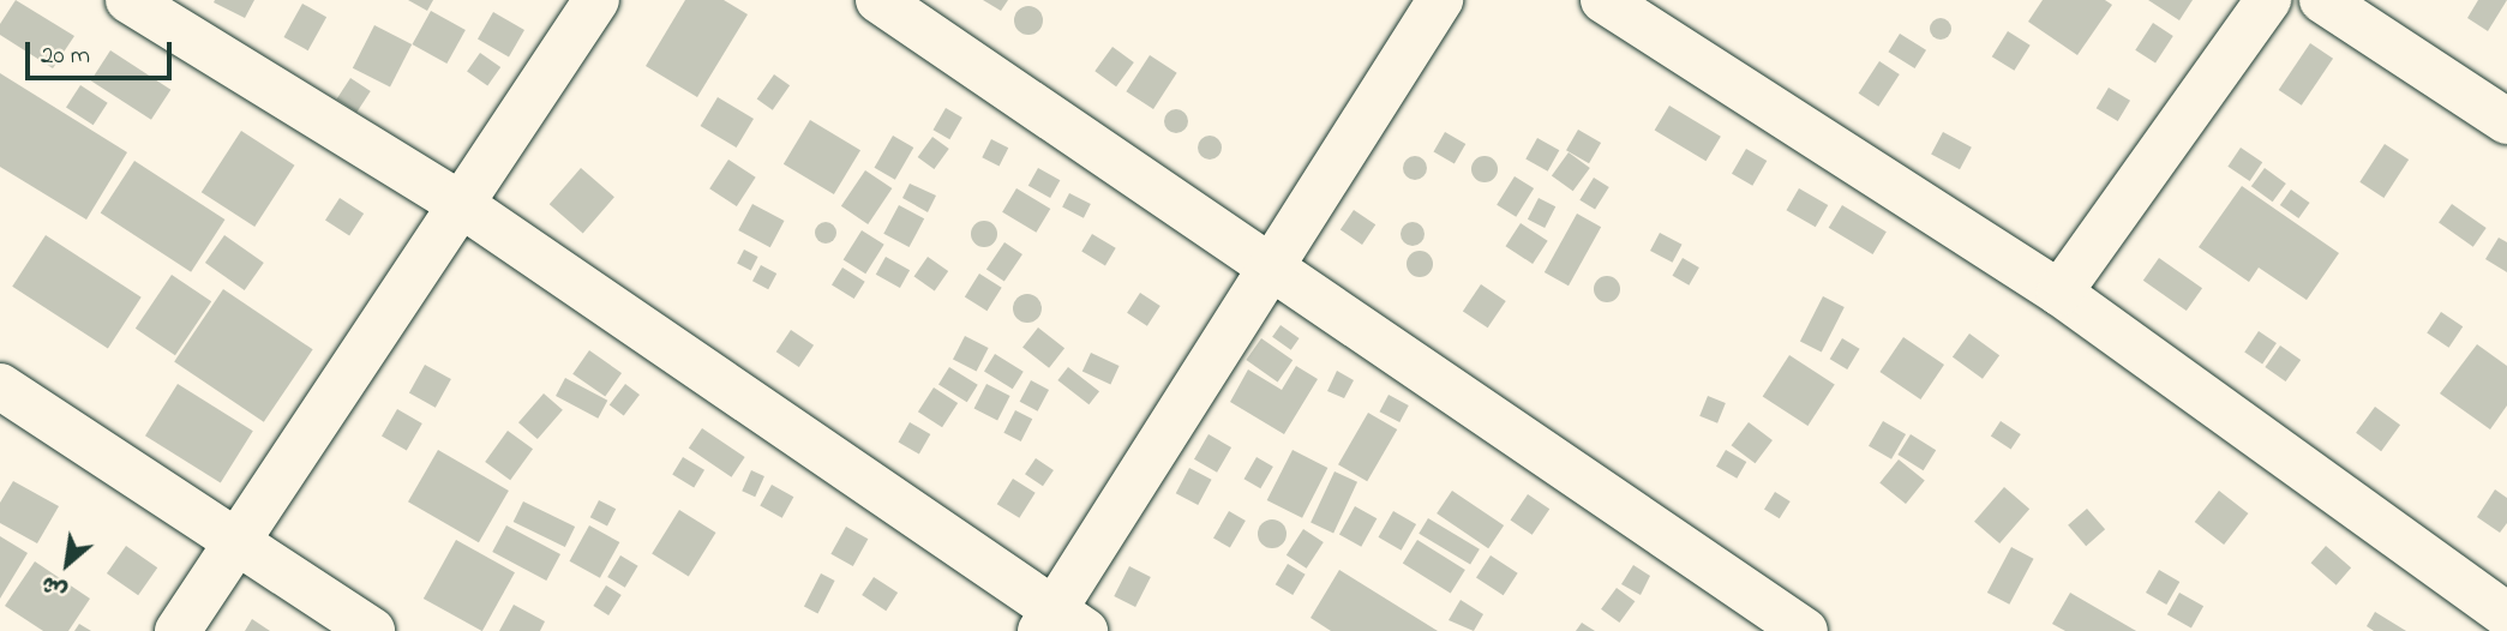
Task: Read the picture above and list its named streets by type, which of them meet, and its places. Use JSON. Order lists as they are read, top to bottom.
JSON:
{
  "scale_bar": "20 m",
  "north": "bottom left"
}
